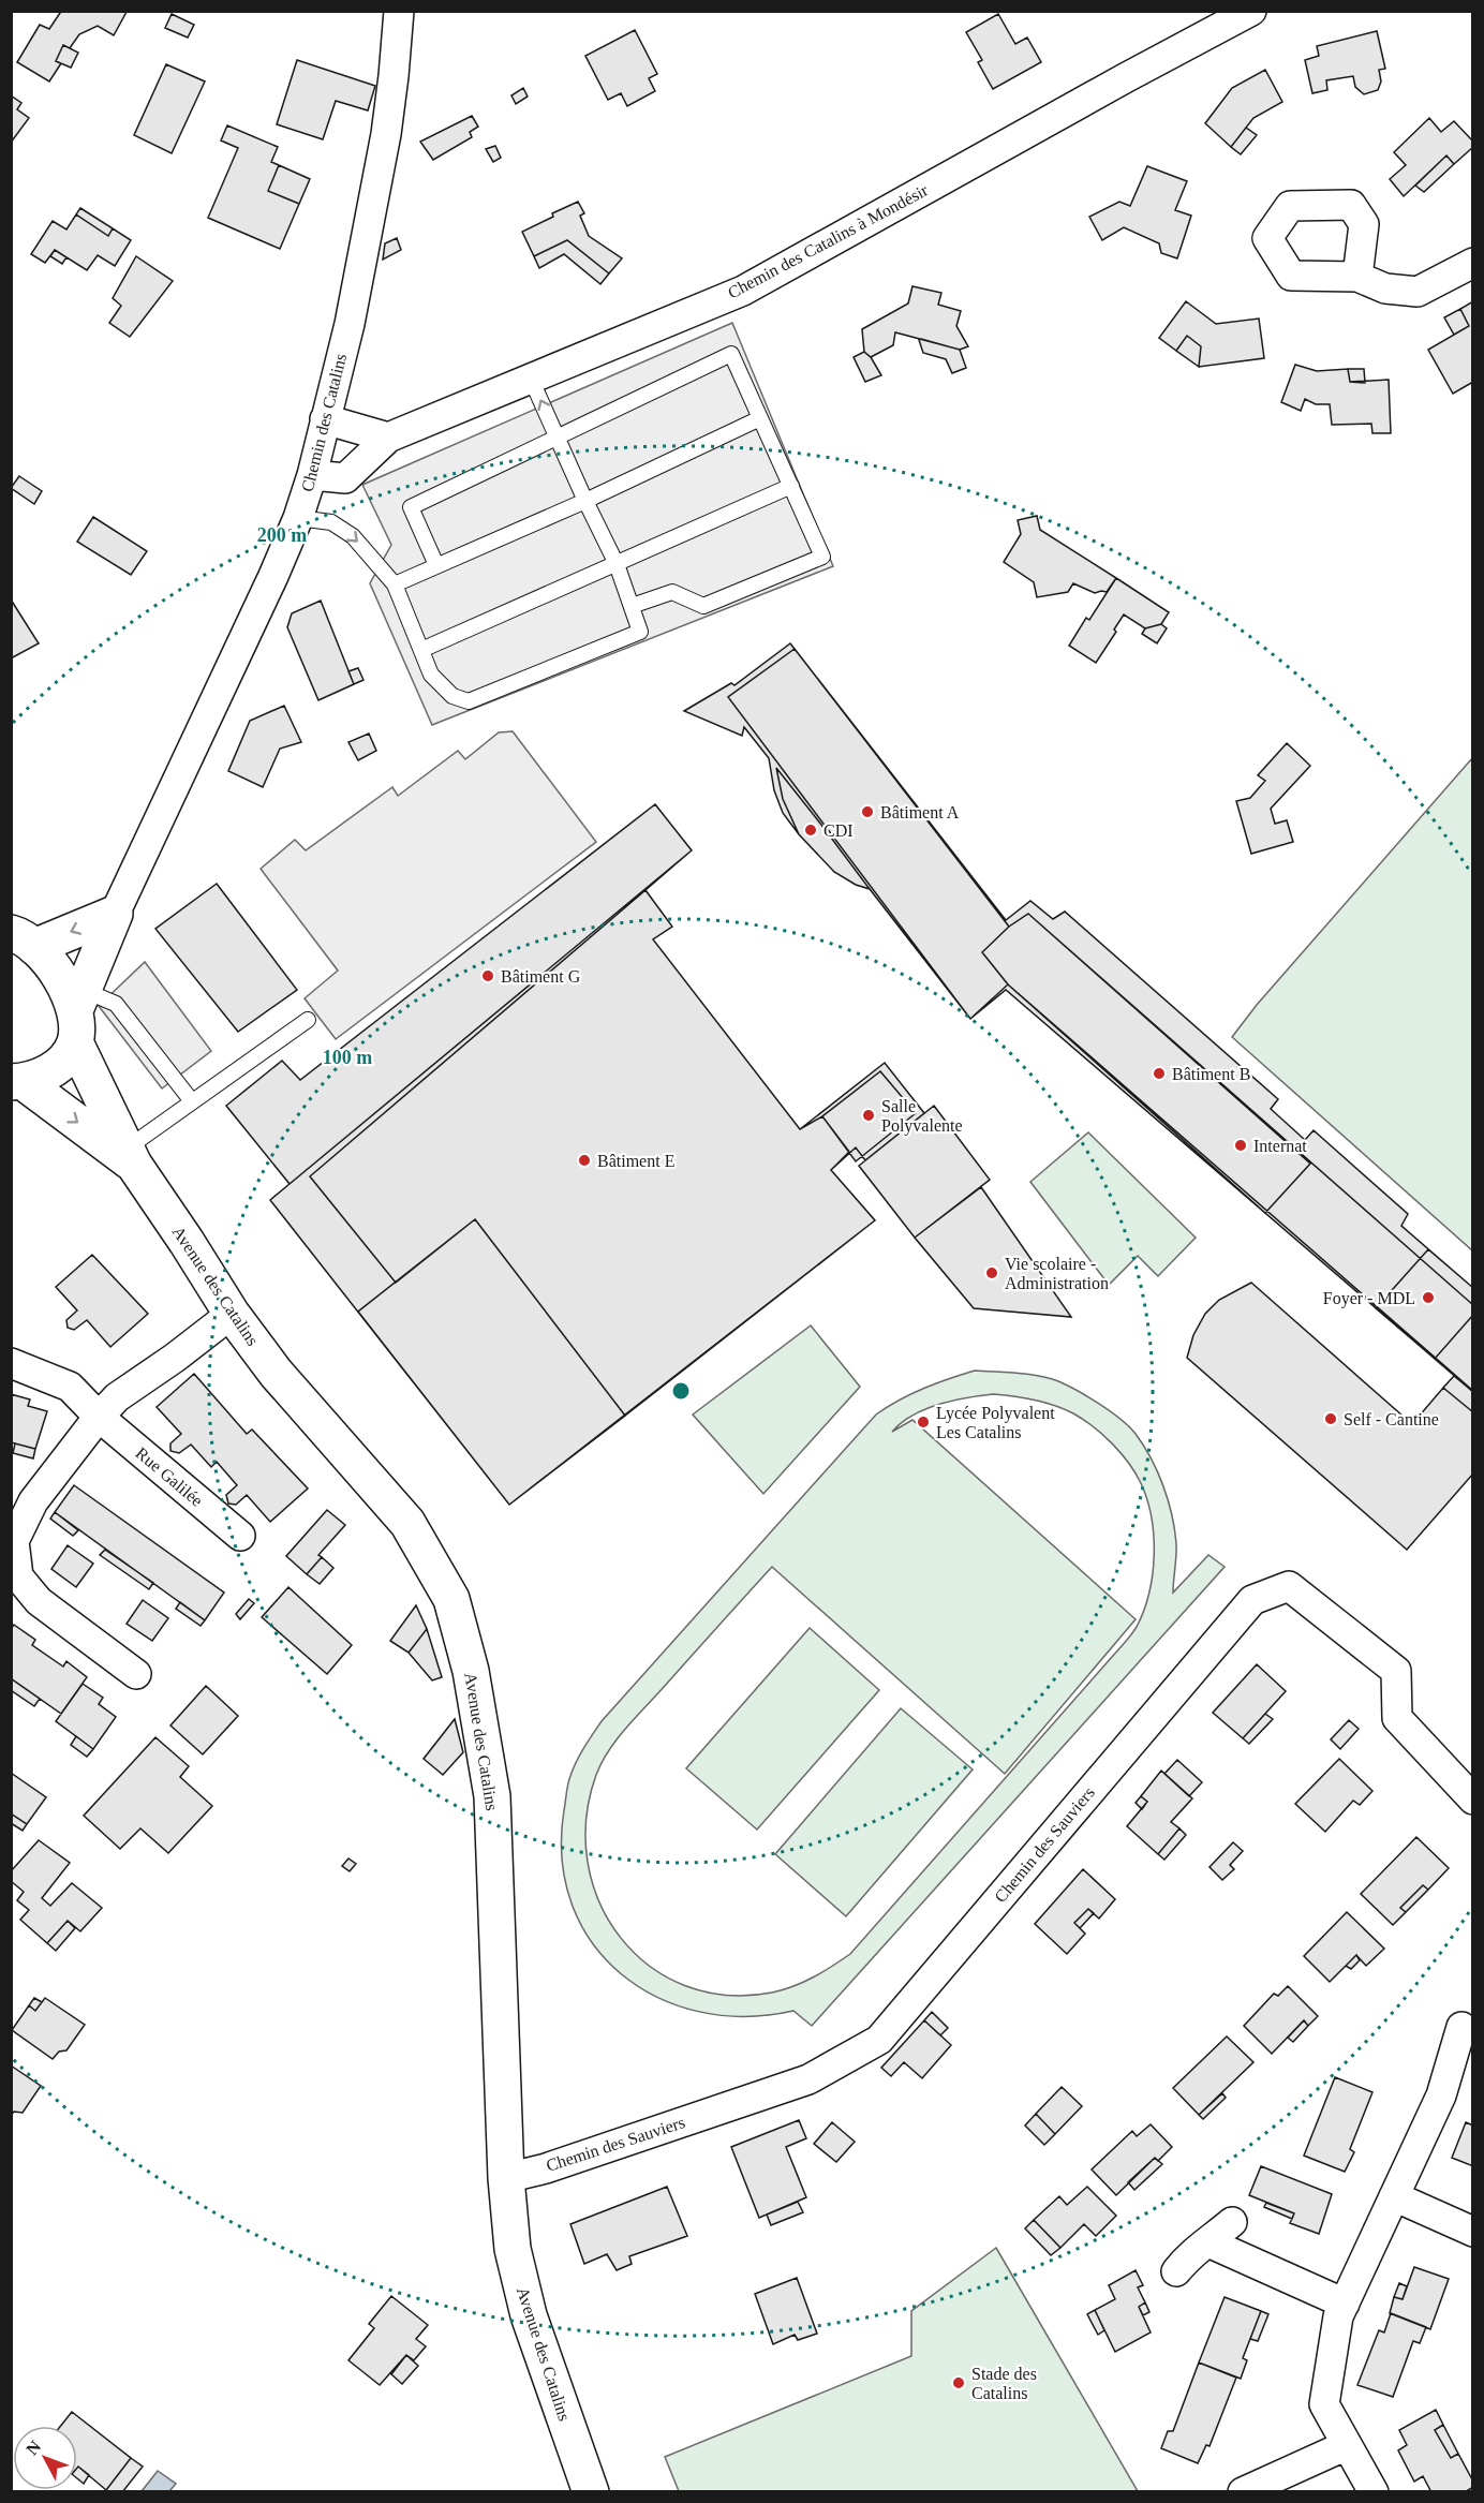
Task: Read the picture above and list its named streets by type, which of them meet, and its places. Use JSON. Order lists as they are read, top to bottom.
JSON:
{
  "streets": {
    "street": [
      "Chemin des Catalins à Mondésir",
      "Chemin des Catalins",
      "Avenue des Catalins",
      "Rue Galilée",
      "Chemin des Sauviers"
    ]
  },
  "crossings": [
    ["Chemin des Catalins à Mondésir", "Chemin des Catalins"],
    ["Avenue des Catalins", "Chemin des Sauviers"]
  ],
  "places": [
    "Bâtiment A",
    "CDI",
    "Bâtiment G",
    "Bâtiment B",
    "Salle Polyvalente",
    "Internat",
    "Bâtiment E",
    "Vie scolaire - Administration",
    "Foyer - MDL",
    "Self - Cantine",
    "Lycée Polyvalent Les Catalins",
    "Stade des Catalins"
  ],
  "north": "top left",
  "rings": ["200 m", "100 m"]
}
